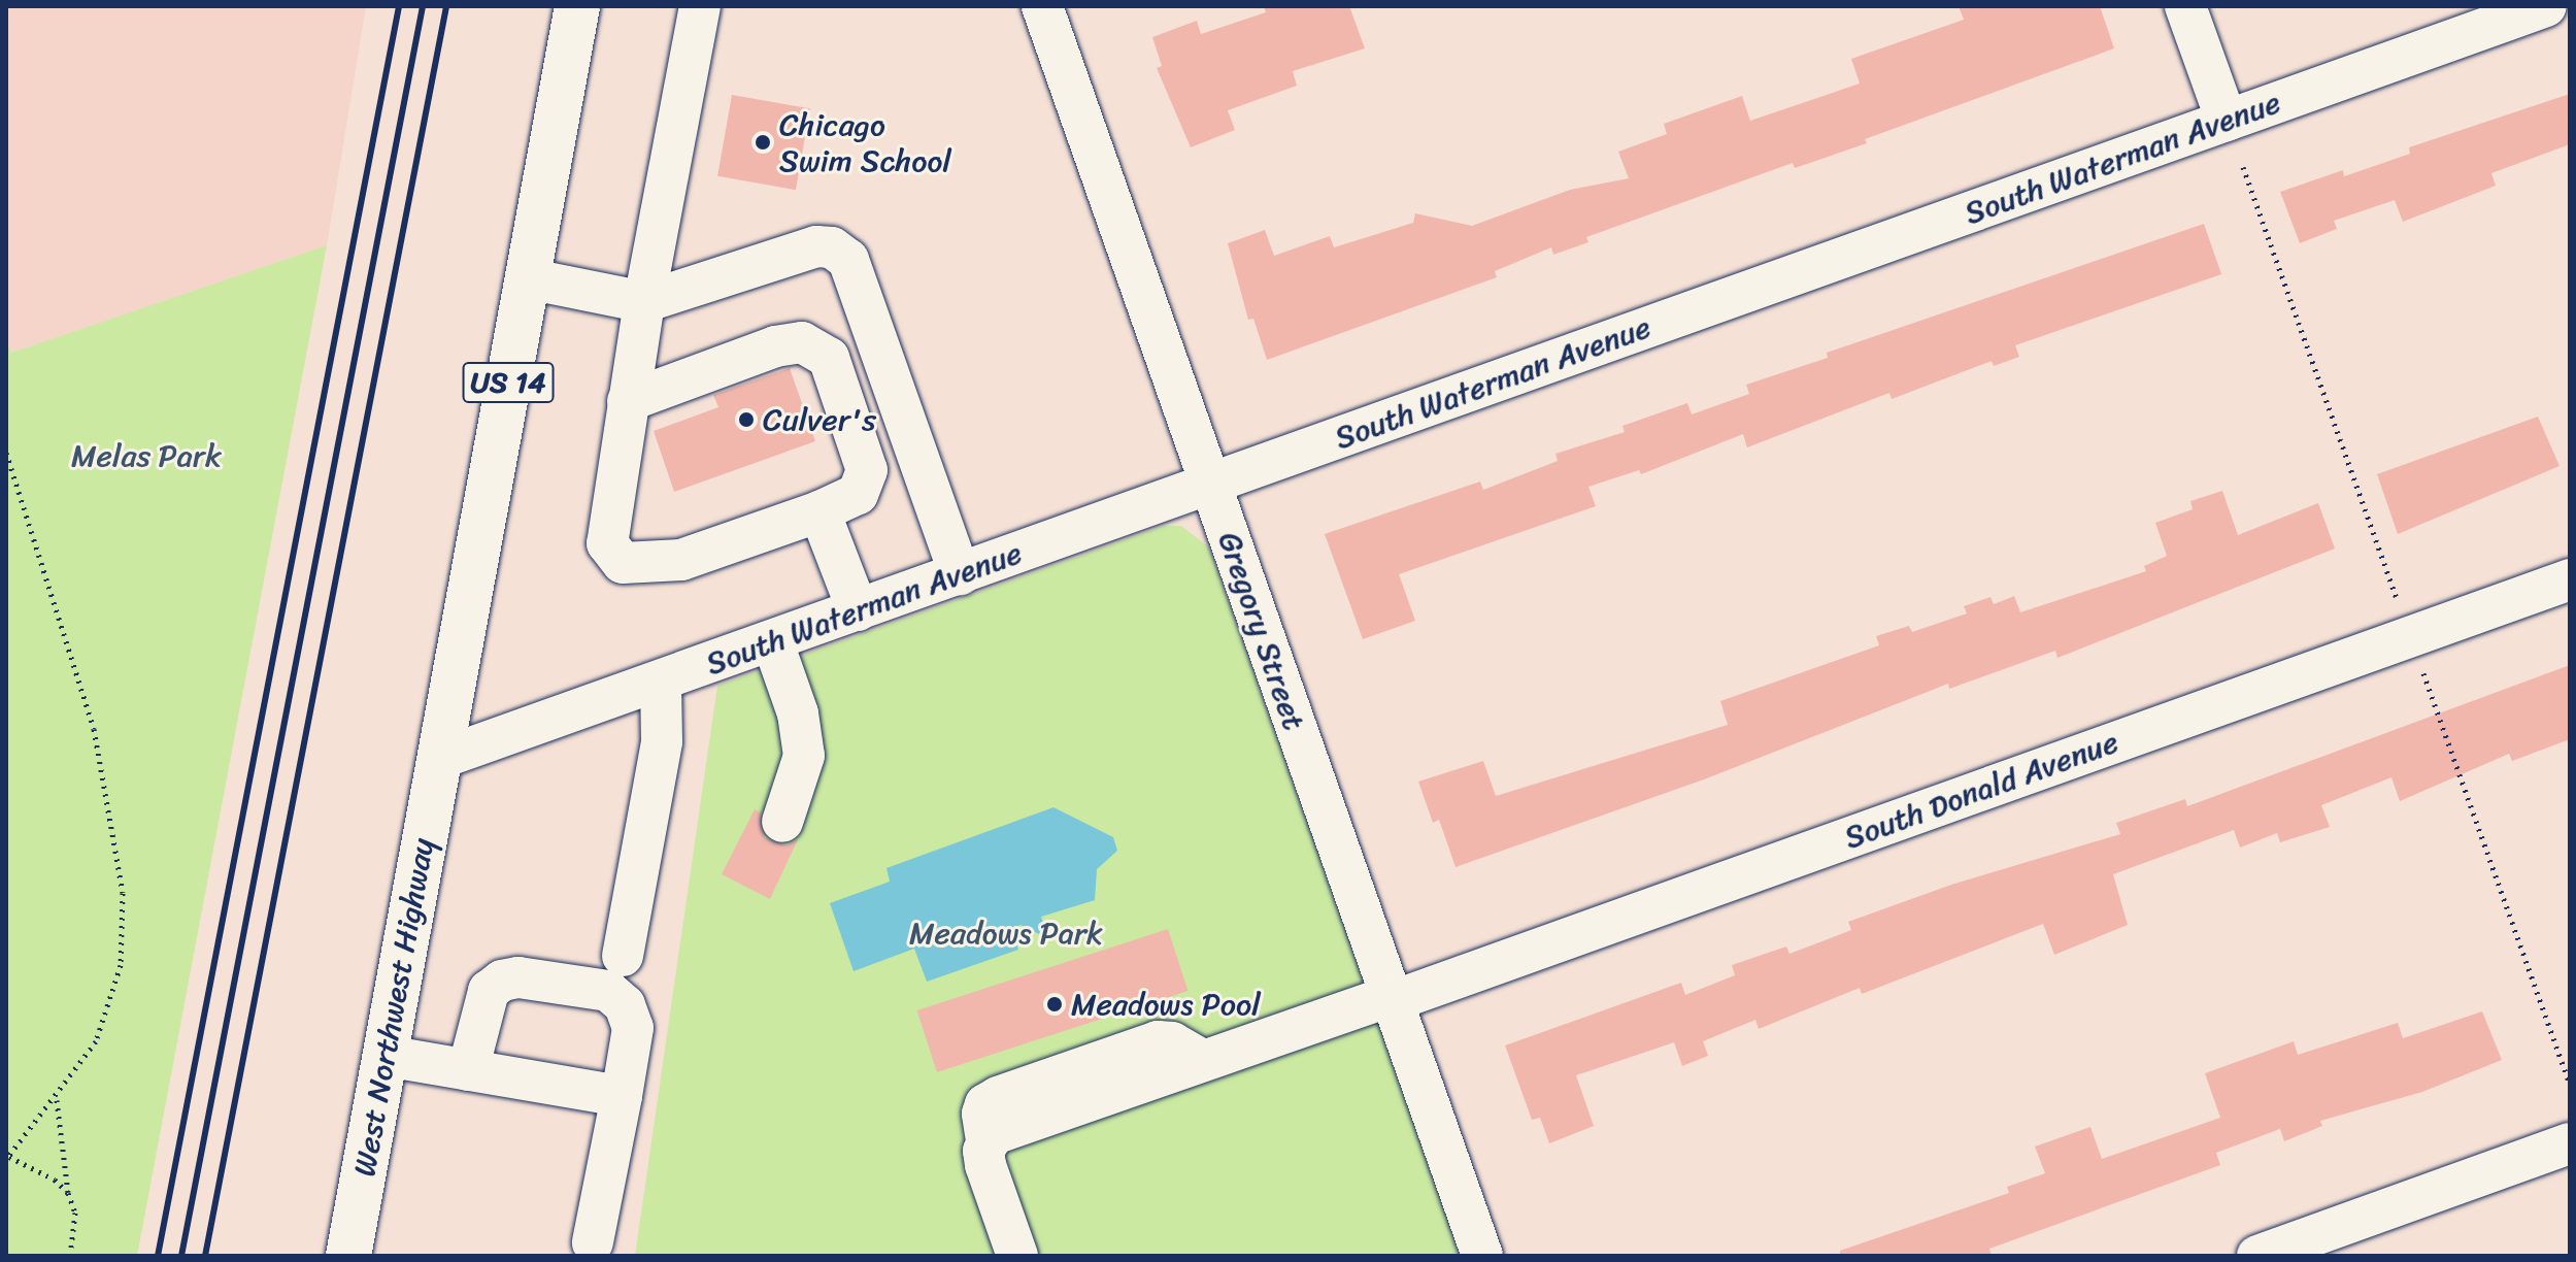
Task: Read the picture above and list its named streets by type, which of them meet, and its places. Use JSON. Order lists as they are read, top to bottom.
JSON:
{
  "streets": {
    "main road": ["US 14", "West Northwest Highway"],
    "street": ["South Waterman Avenue", "Gregory Street", "South Donald Avenue"]
  },
  "crossings": [
    ["South Waterman Avenue", "US 14"],
    ["South Waterman Avenue", "Gregory Street"],
    ["South Waterman Avenue", "West Northwest Highway"],
    ["US 14", "West Northwest Highway"],
    ["Gregory Street", "South Donald Avenue"]
  ],
  "parks": ["Melas Park", "Meadows Park"],
  "places": ["Chicago Swim School", "Culver's", "Meadows Pool"]
}
